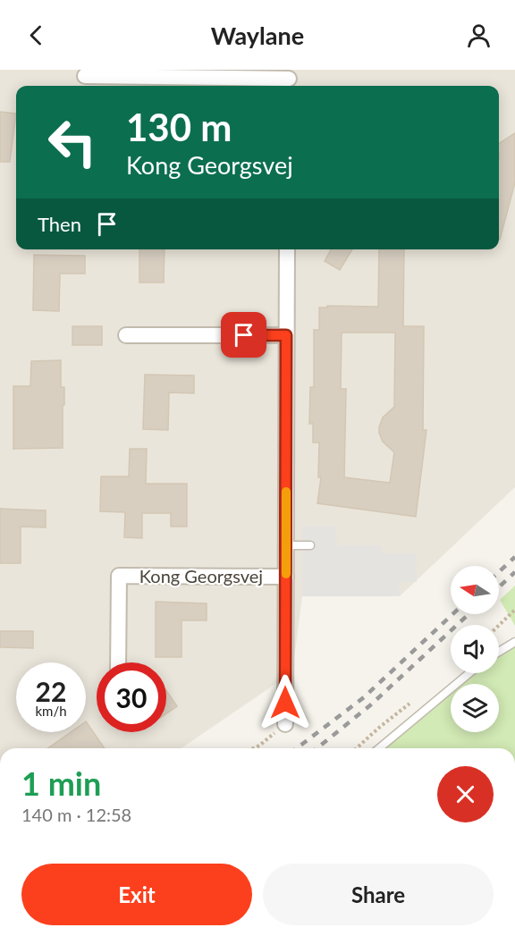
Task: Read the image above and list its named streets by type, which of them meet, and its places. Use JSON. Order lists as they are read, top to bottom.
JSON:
{
  "streets": {
    "street": ["Kong Georgsvej"]
  },
  "north": "left",
  "page": {
    "header": "Waylane",
    "turn": ["130 m", "Kong Georgsvej"],
    "then": "Then",
    "speed": "22 km/h",
    "limit": "30",
    "heading": ["1 min", "140 m · 12:58"],
    "buttons": ["Exit", "Share"]
  }
}
